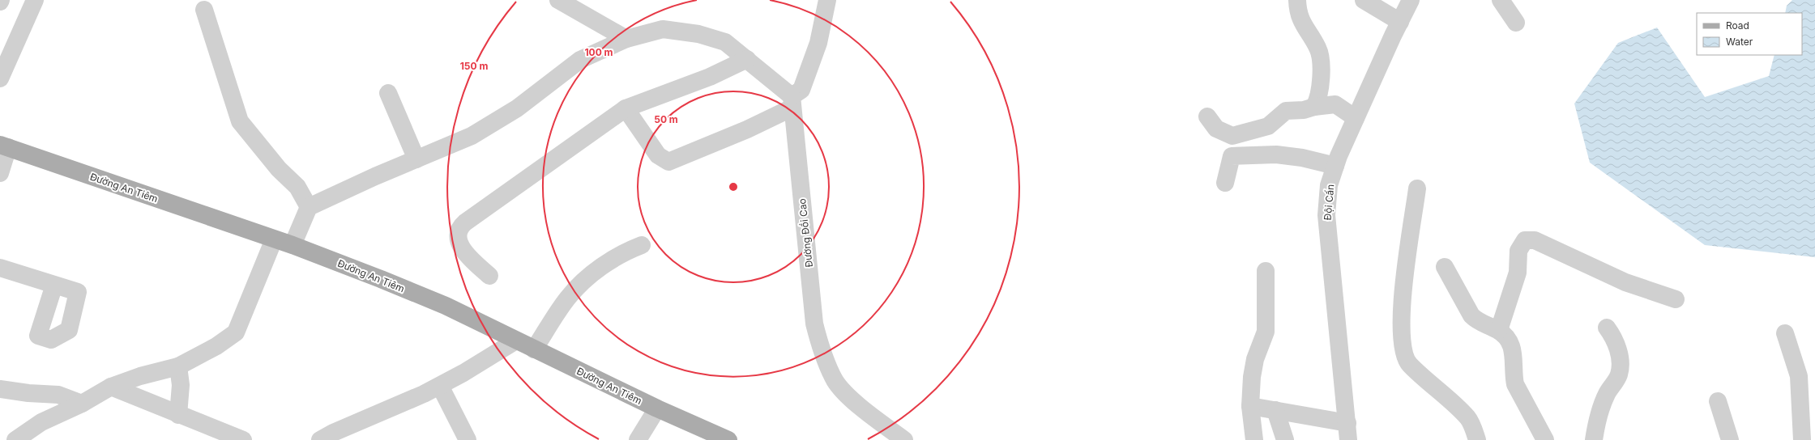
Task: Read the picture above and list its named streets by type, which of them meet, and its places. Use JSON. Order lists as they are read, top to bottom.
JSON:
{
  "streets": {
    "main road": ["Đường An Tiêm"],
    "street": ["Đội Cấn", "Đường Đồi Cao"]
  },
  "legend": ["Road", "Water"],
  "rings": ["100 m", "150 m", "50 m"]
}
